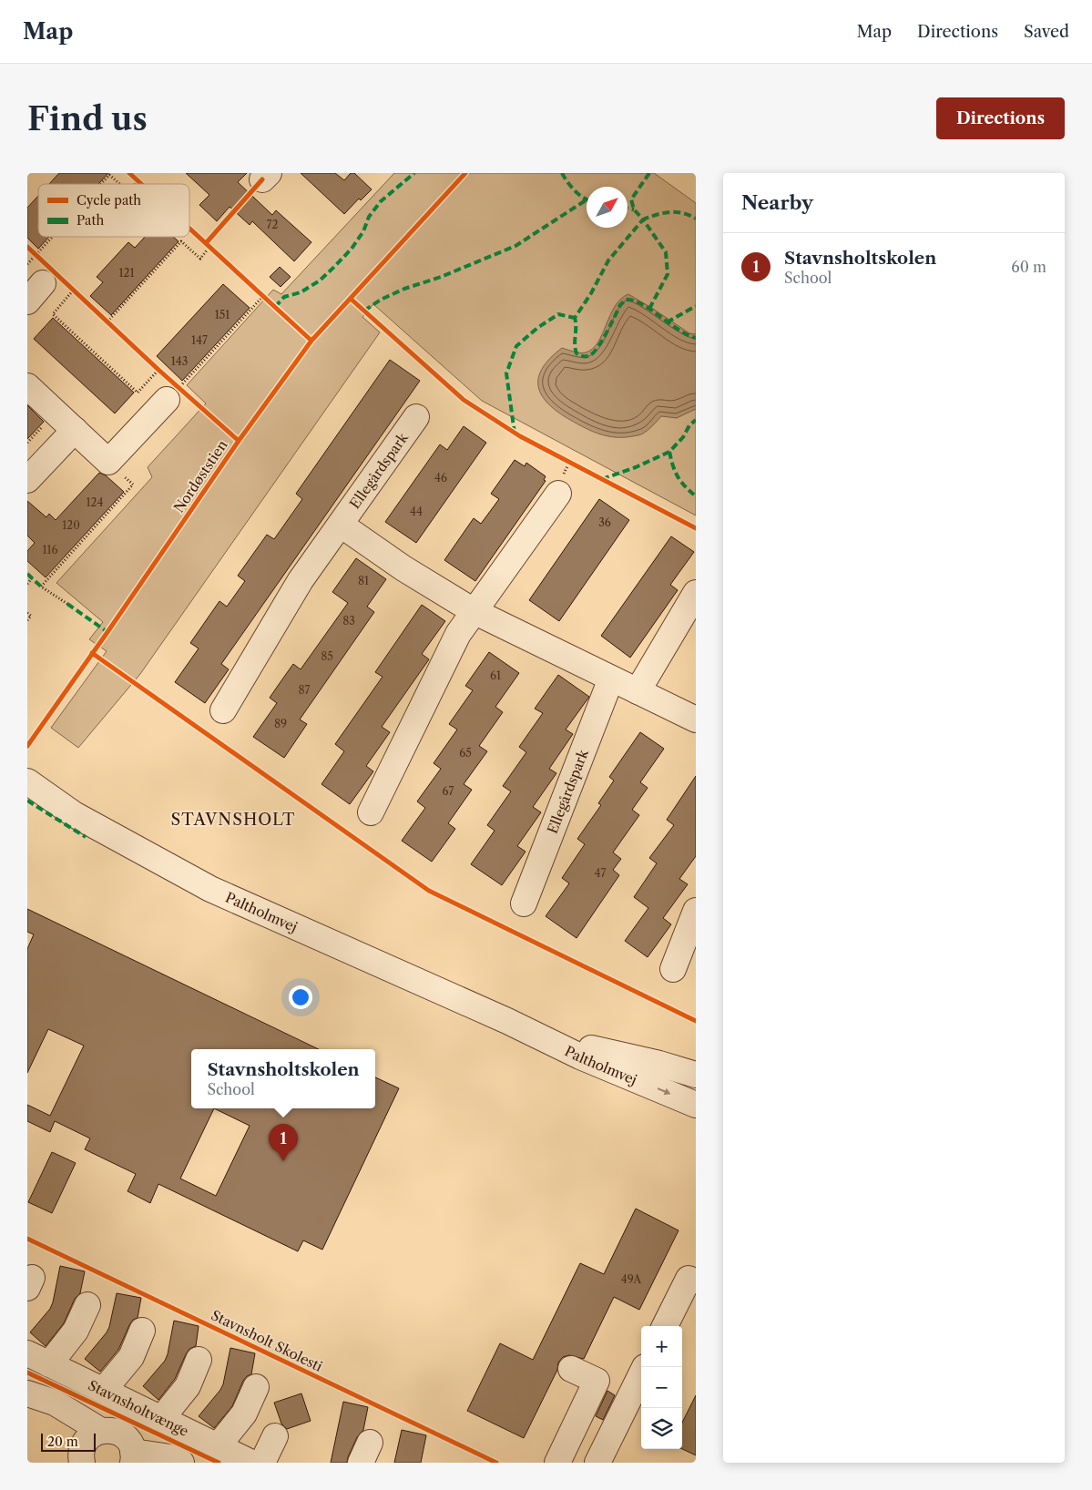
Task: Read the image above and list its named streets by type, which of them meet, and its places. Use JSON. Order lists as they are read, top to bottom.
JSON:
{
  "streets": {
    "street": ["Ellegårdspark", "Paltholmvej", "Stavnsholtvænge"],
    "cycle path": ["Nordøststien", "Stavnsholt Skolesti"]
  },
  "districts": ["STAVNSHOLT"],
  "house_numbers": [
    "72",
    "121",
    "151",
    "147",
    "143",
    "46",
    "124",
    "44",
    "36",
    "120",
    "116",
    "81",
    "83",
    "85",
    "61",
    "87",
    "89",
    "65",
    "67",
    "47",
    "49A"
  ],
  "legend": ["Cycle path", "Path"],
  "scale_bar": "20 m",
  "north": "top right",
  "page": {
    "header": "Map",
    "nav": ["Map", "Directions", "Saved"],
    "buttons": "Directions",
    "title": "Find us",
    "heading": "Nearby",
    "list": [
      {
        "mark": "1",
        "name": "Stavnsholtskolen",
        "note": "School",
        "value": "60 m"
      }
    ],
    "popup": ["Stavnsholtskolen", "School"],
    "pins": "1",
    "map_buttons": ["+", "−"],
    "scale": "20 m"
  }
}
